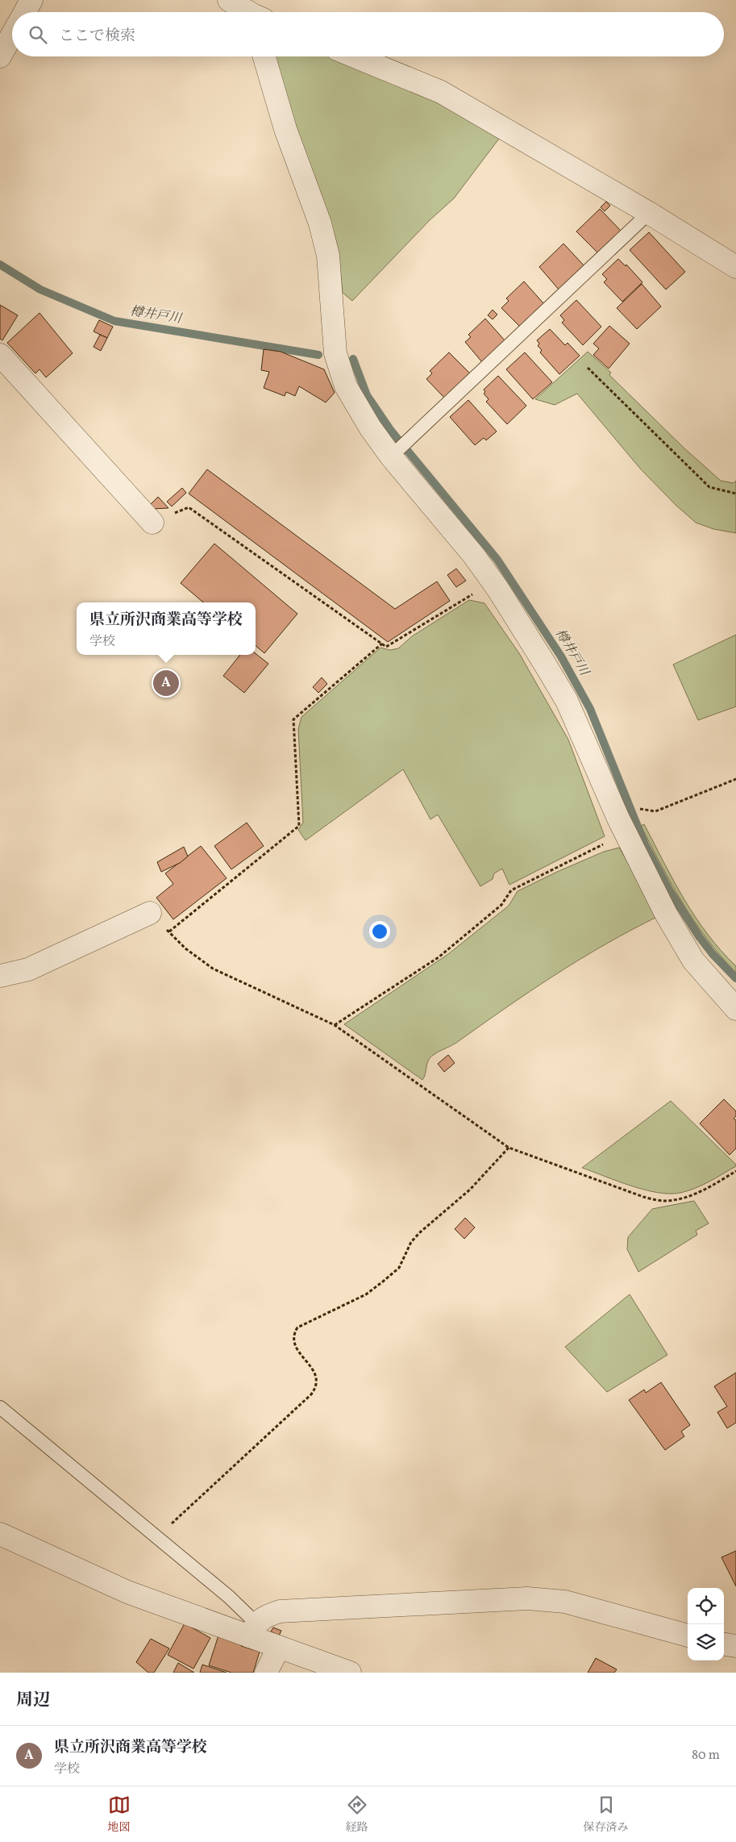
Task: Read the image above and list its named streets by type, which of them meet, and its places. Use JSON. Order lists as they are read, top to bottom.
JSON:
{
  "water": ["樽井戸川"],
  "page": {
    "search": "ここで検索",
    "popup": ["県立所沢商業高等学校", "学校"],
    "pins": "A",
    "heading": "周辺",
    "list": [
      {
        "mark": "A",
        "name": "県立所沢商業高等学校",
        "note": "学校",
        "value": "80 m"
      }
    ],
    "nav": ["地図", "経路", "保存済み"]
  }
}
